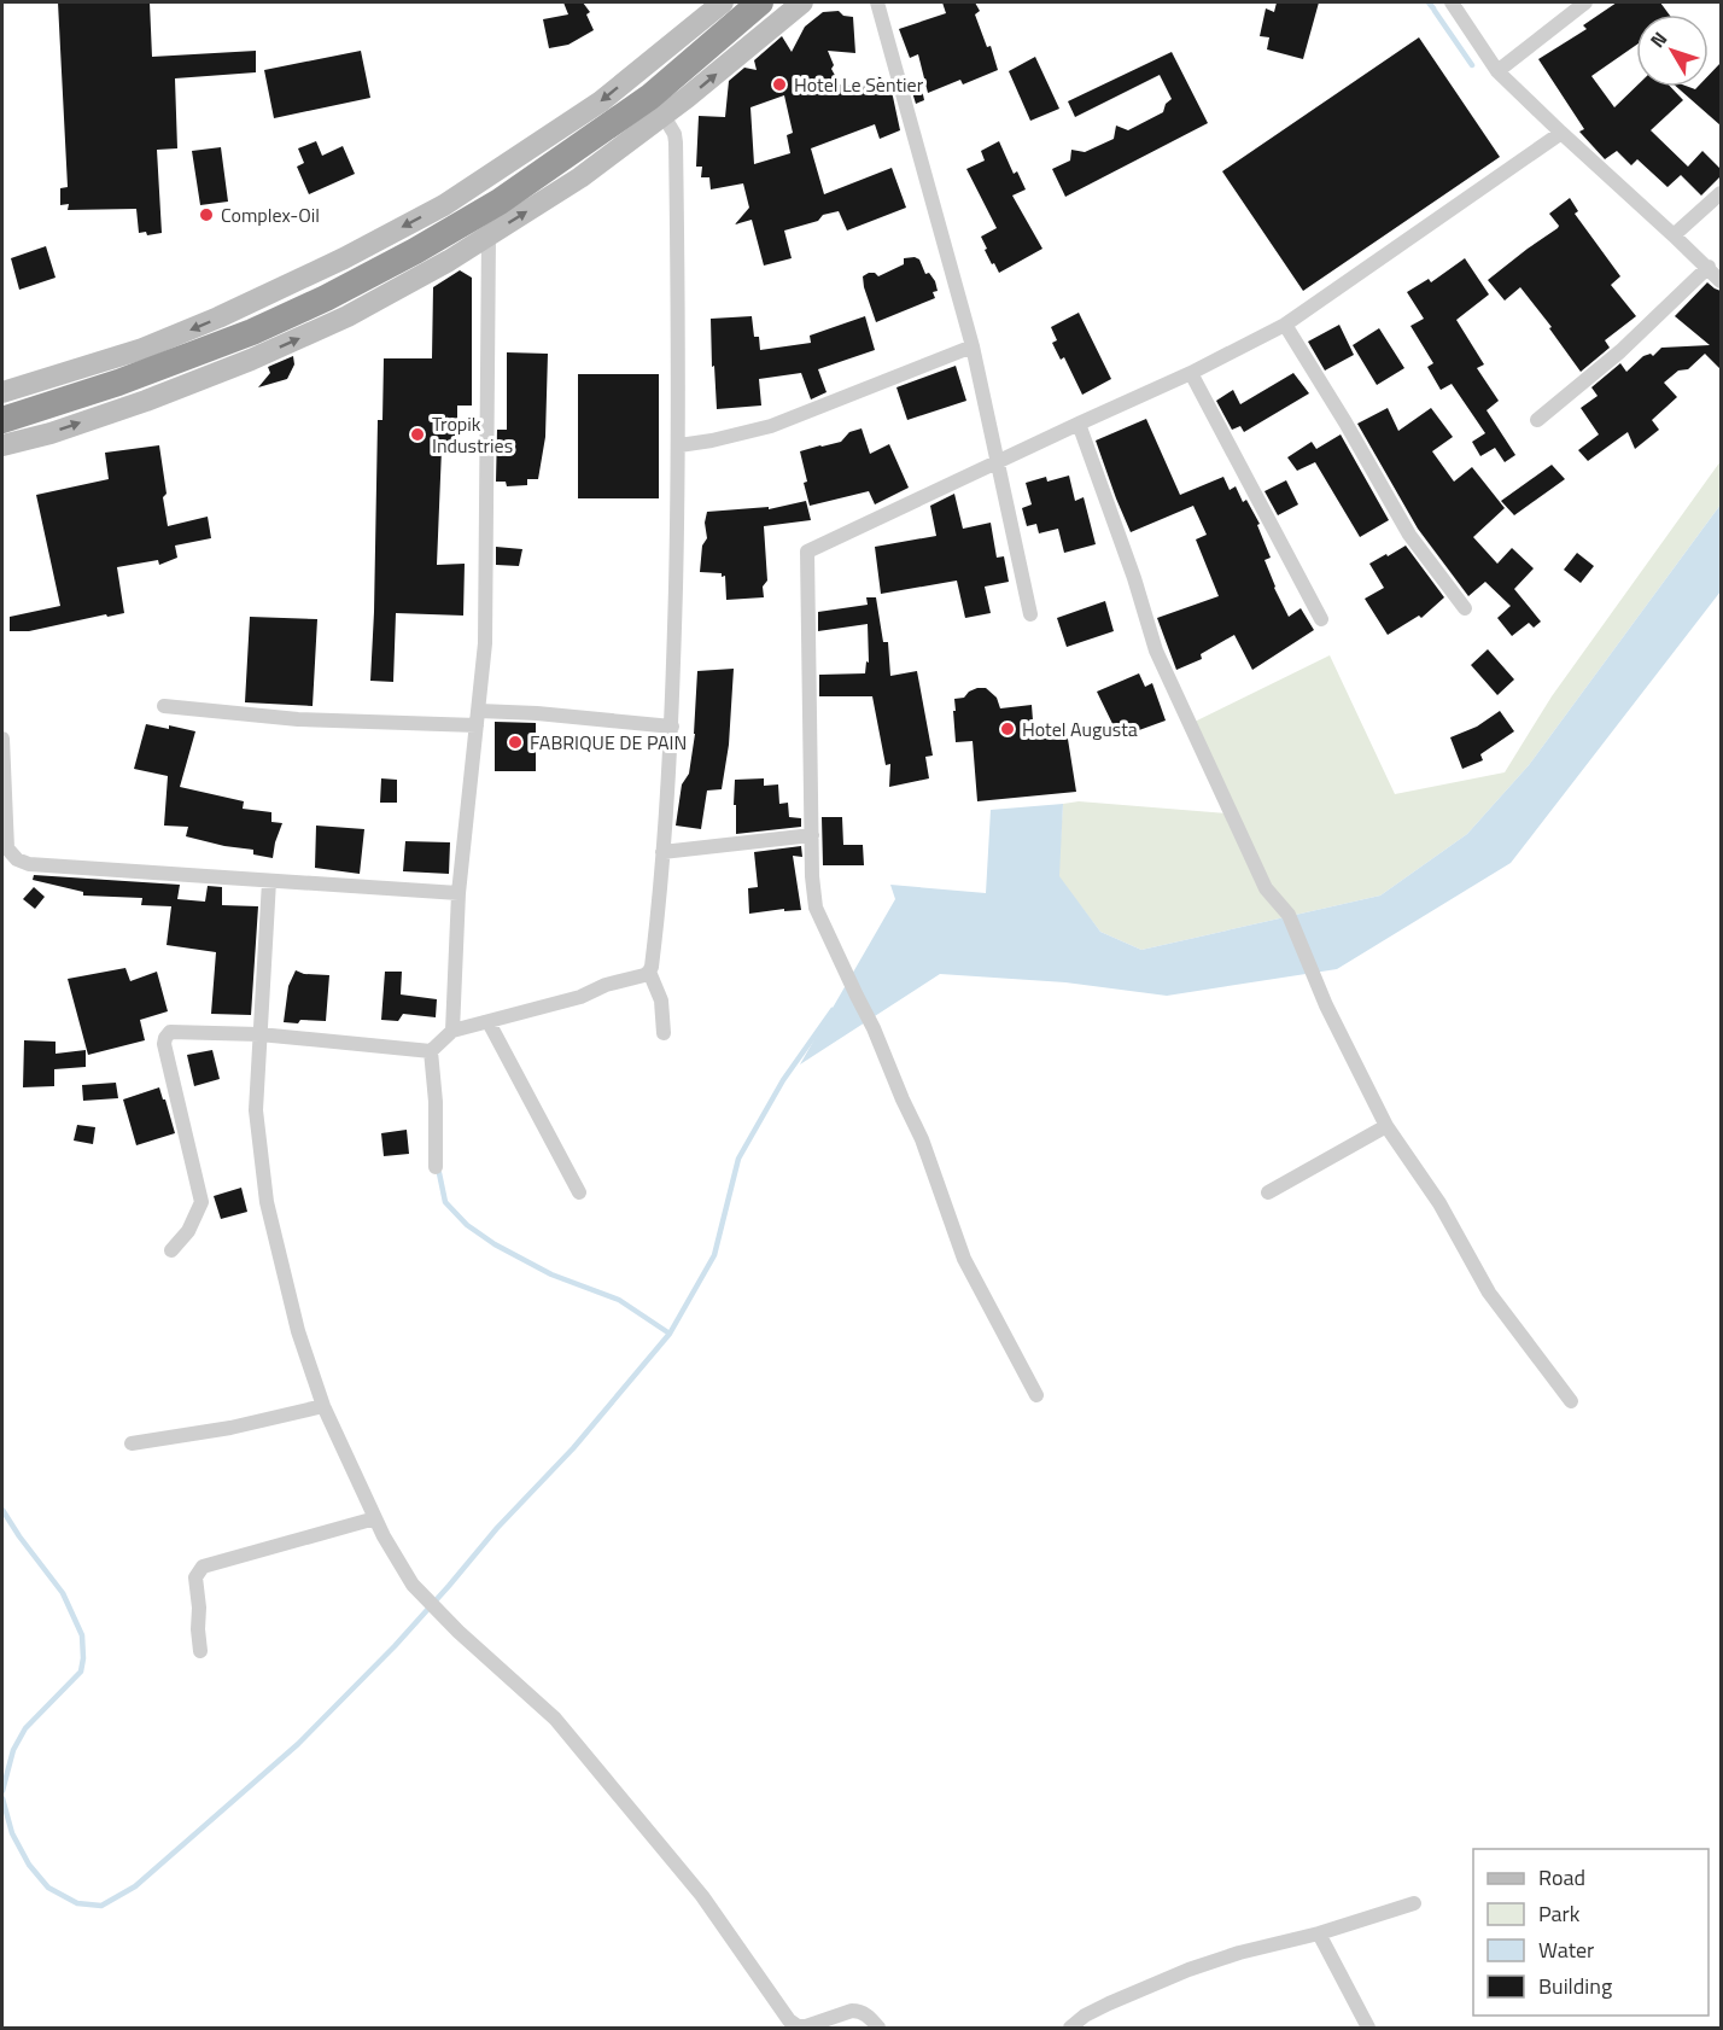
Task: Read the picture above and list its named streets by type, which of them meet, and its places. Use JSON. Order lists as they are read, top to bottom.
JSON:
{
  "places": [
    "Hotel Le Sentier",
    "Complex-Oil",
    "Tropik Industries",
    "Hotel Augusta",
    "FABRIQUE DE PAIN"
  ],
  "legend": [
    "Road",
    "Park",
    "Water",
    "Building"
  ],
  "north": "top left"
}
